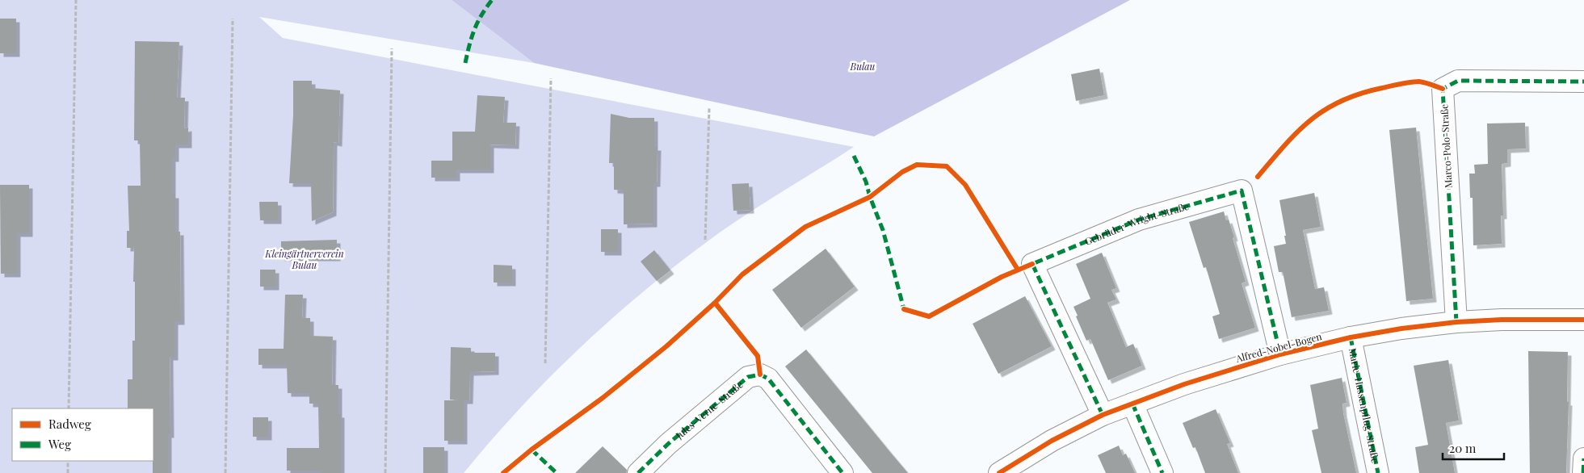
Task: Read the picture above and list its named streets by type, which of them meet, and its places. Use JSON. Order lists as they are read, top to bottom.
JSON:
{
  "streets": {
    "street": [
      "Marco-Polo-Straße",
      "Gebrüder-Wright-Straße",
      "Alfred-Nobel-Bogen",
      "Marie-Hassenpflug-Straße",
      "Jules-Verne-Straße"
    ]
  },
  "crossings": [
    ["Marco-Polo-Straße", "Alfred-Nobel-Bogen"],
    ["Gebrüder-Wright-Straße", "Alfred-Nobel-Bogen"],
    ["Alfred-Nobel-Bogen", "Marie-Hassenpflug-Straße"]
  ],
  "parks": ["Bulau", "Kleingärtnerverein Bulau"],
  "legend": ["Radweg", "Weg"],
  "scale_bar": "20 m"
}
